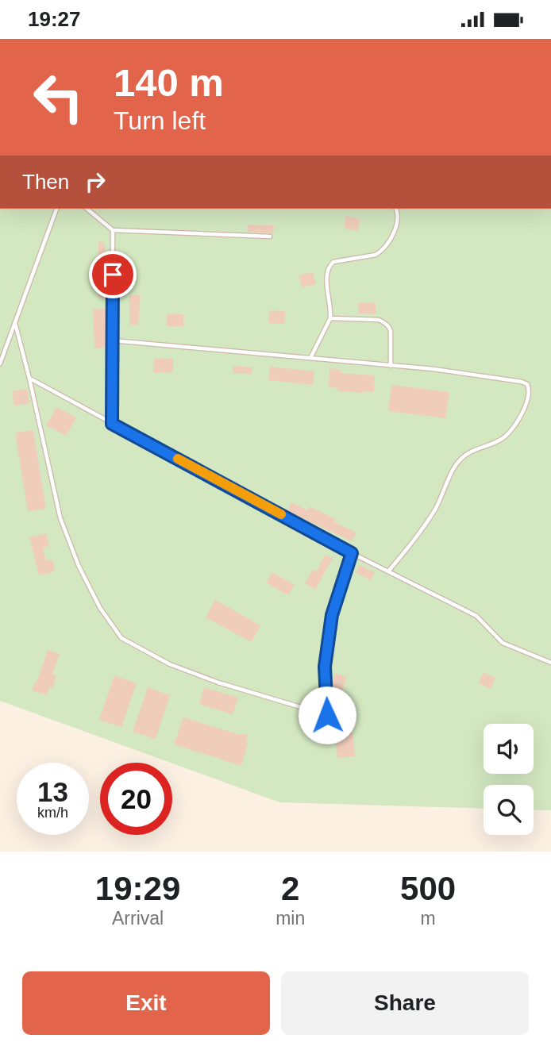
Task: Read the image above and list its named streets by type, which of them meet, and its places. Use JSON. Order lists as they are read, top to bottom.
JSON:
{
  "page": {
    "status": "19:27",
    "turn": ["140 m", "Turn left"],
    "then": "Then",
    "speed": "13 km/h",
    "limit": "20",
    "eta": [
      "19:29",
      "Arrival",
      "2",
      "min",
      "500",
      "m"
    ],
    "buttons": ["Exit", "Share"]
  }
}
